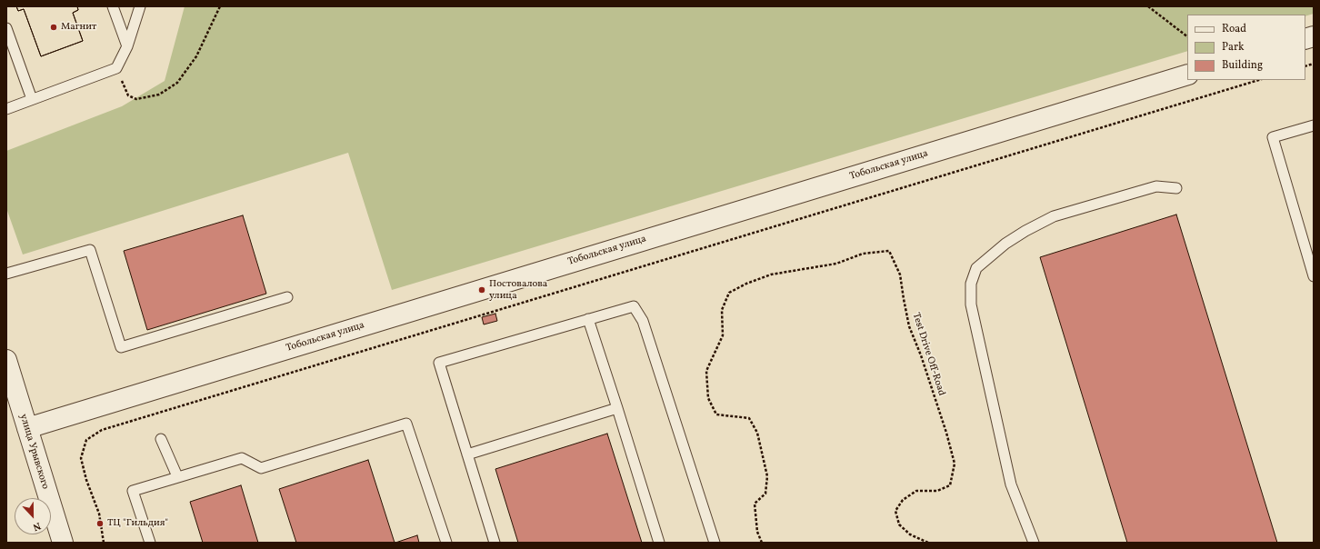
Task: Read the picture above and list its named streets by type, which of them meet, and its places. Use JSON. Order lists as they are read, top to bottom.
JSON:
{
  "streets": {
    "street": ["Тобольская улица", "улица Урывского"],
    "path": ["Test Drive Off-Road"]
  },
  "crossings": [
    ["Тобольская улица", "улица Урывского"]
  ],
  "places": ["Магнит", "Постовалова улица", "ТЦ \"Гильдия\""],
  "legend": ["Road", "Park", "Building"],
  "north": "bottom"
}
